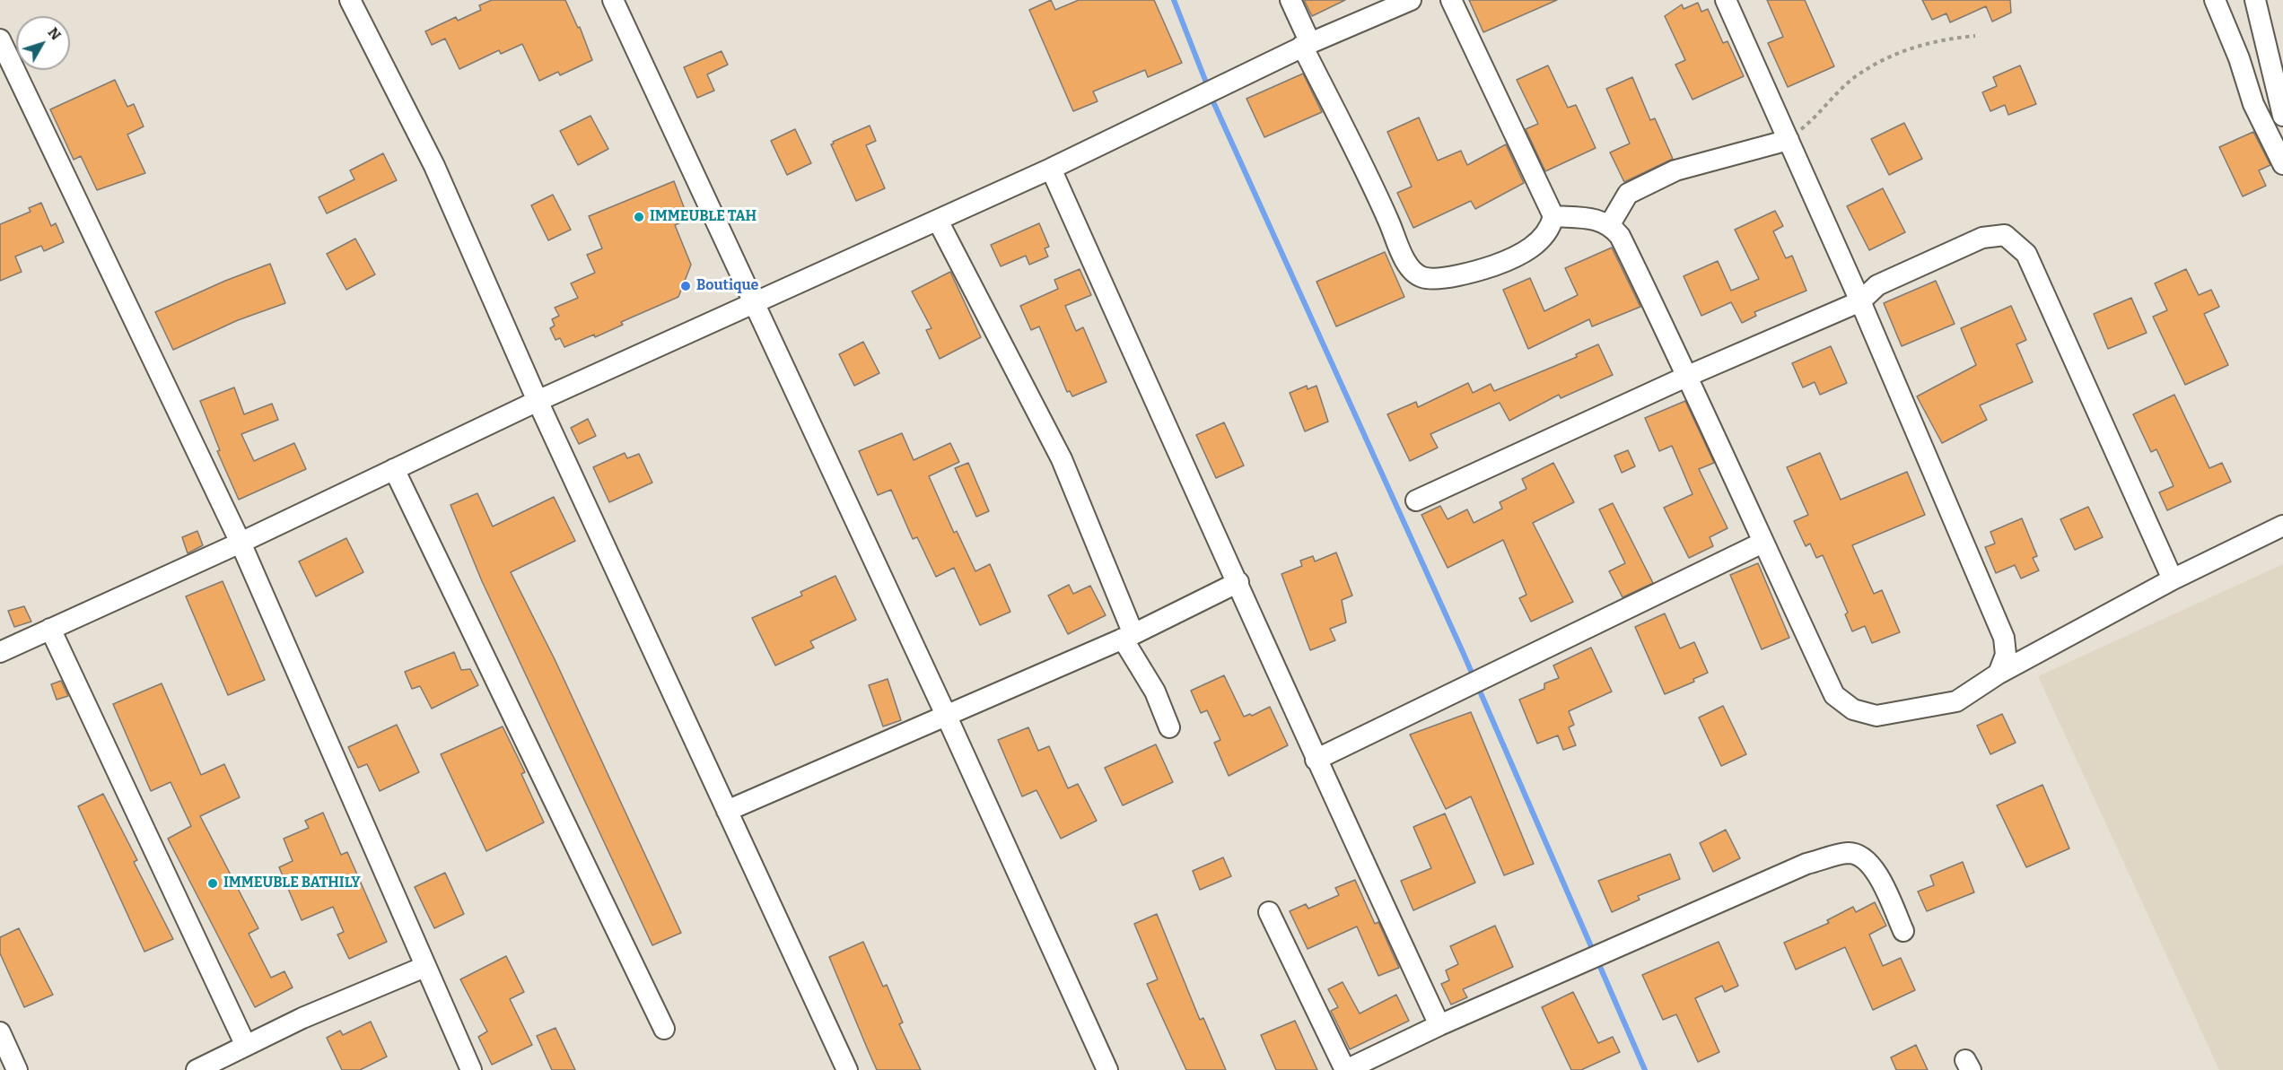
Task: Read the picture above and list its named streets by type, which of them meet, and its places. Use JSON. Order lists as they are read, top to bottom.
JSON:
{
  "places": ["IMMEUBLE TAH", "Boutique", "IMMEUBLE BATHILY"],
  "north": "top right"
}
